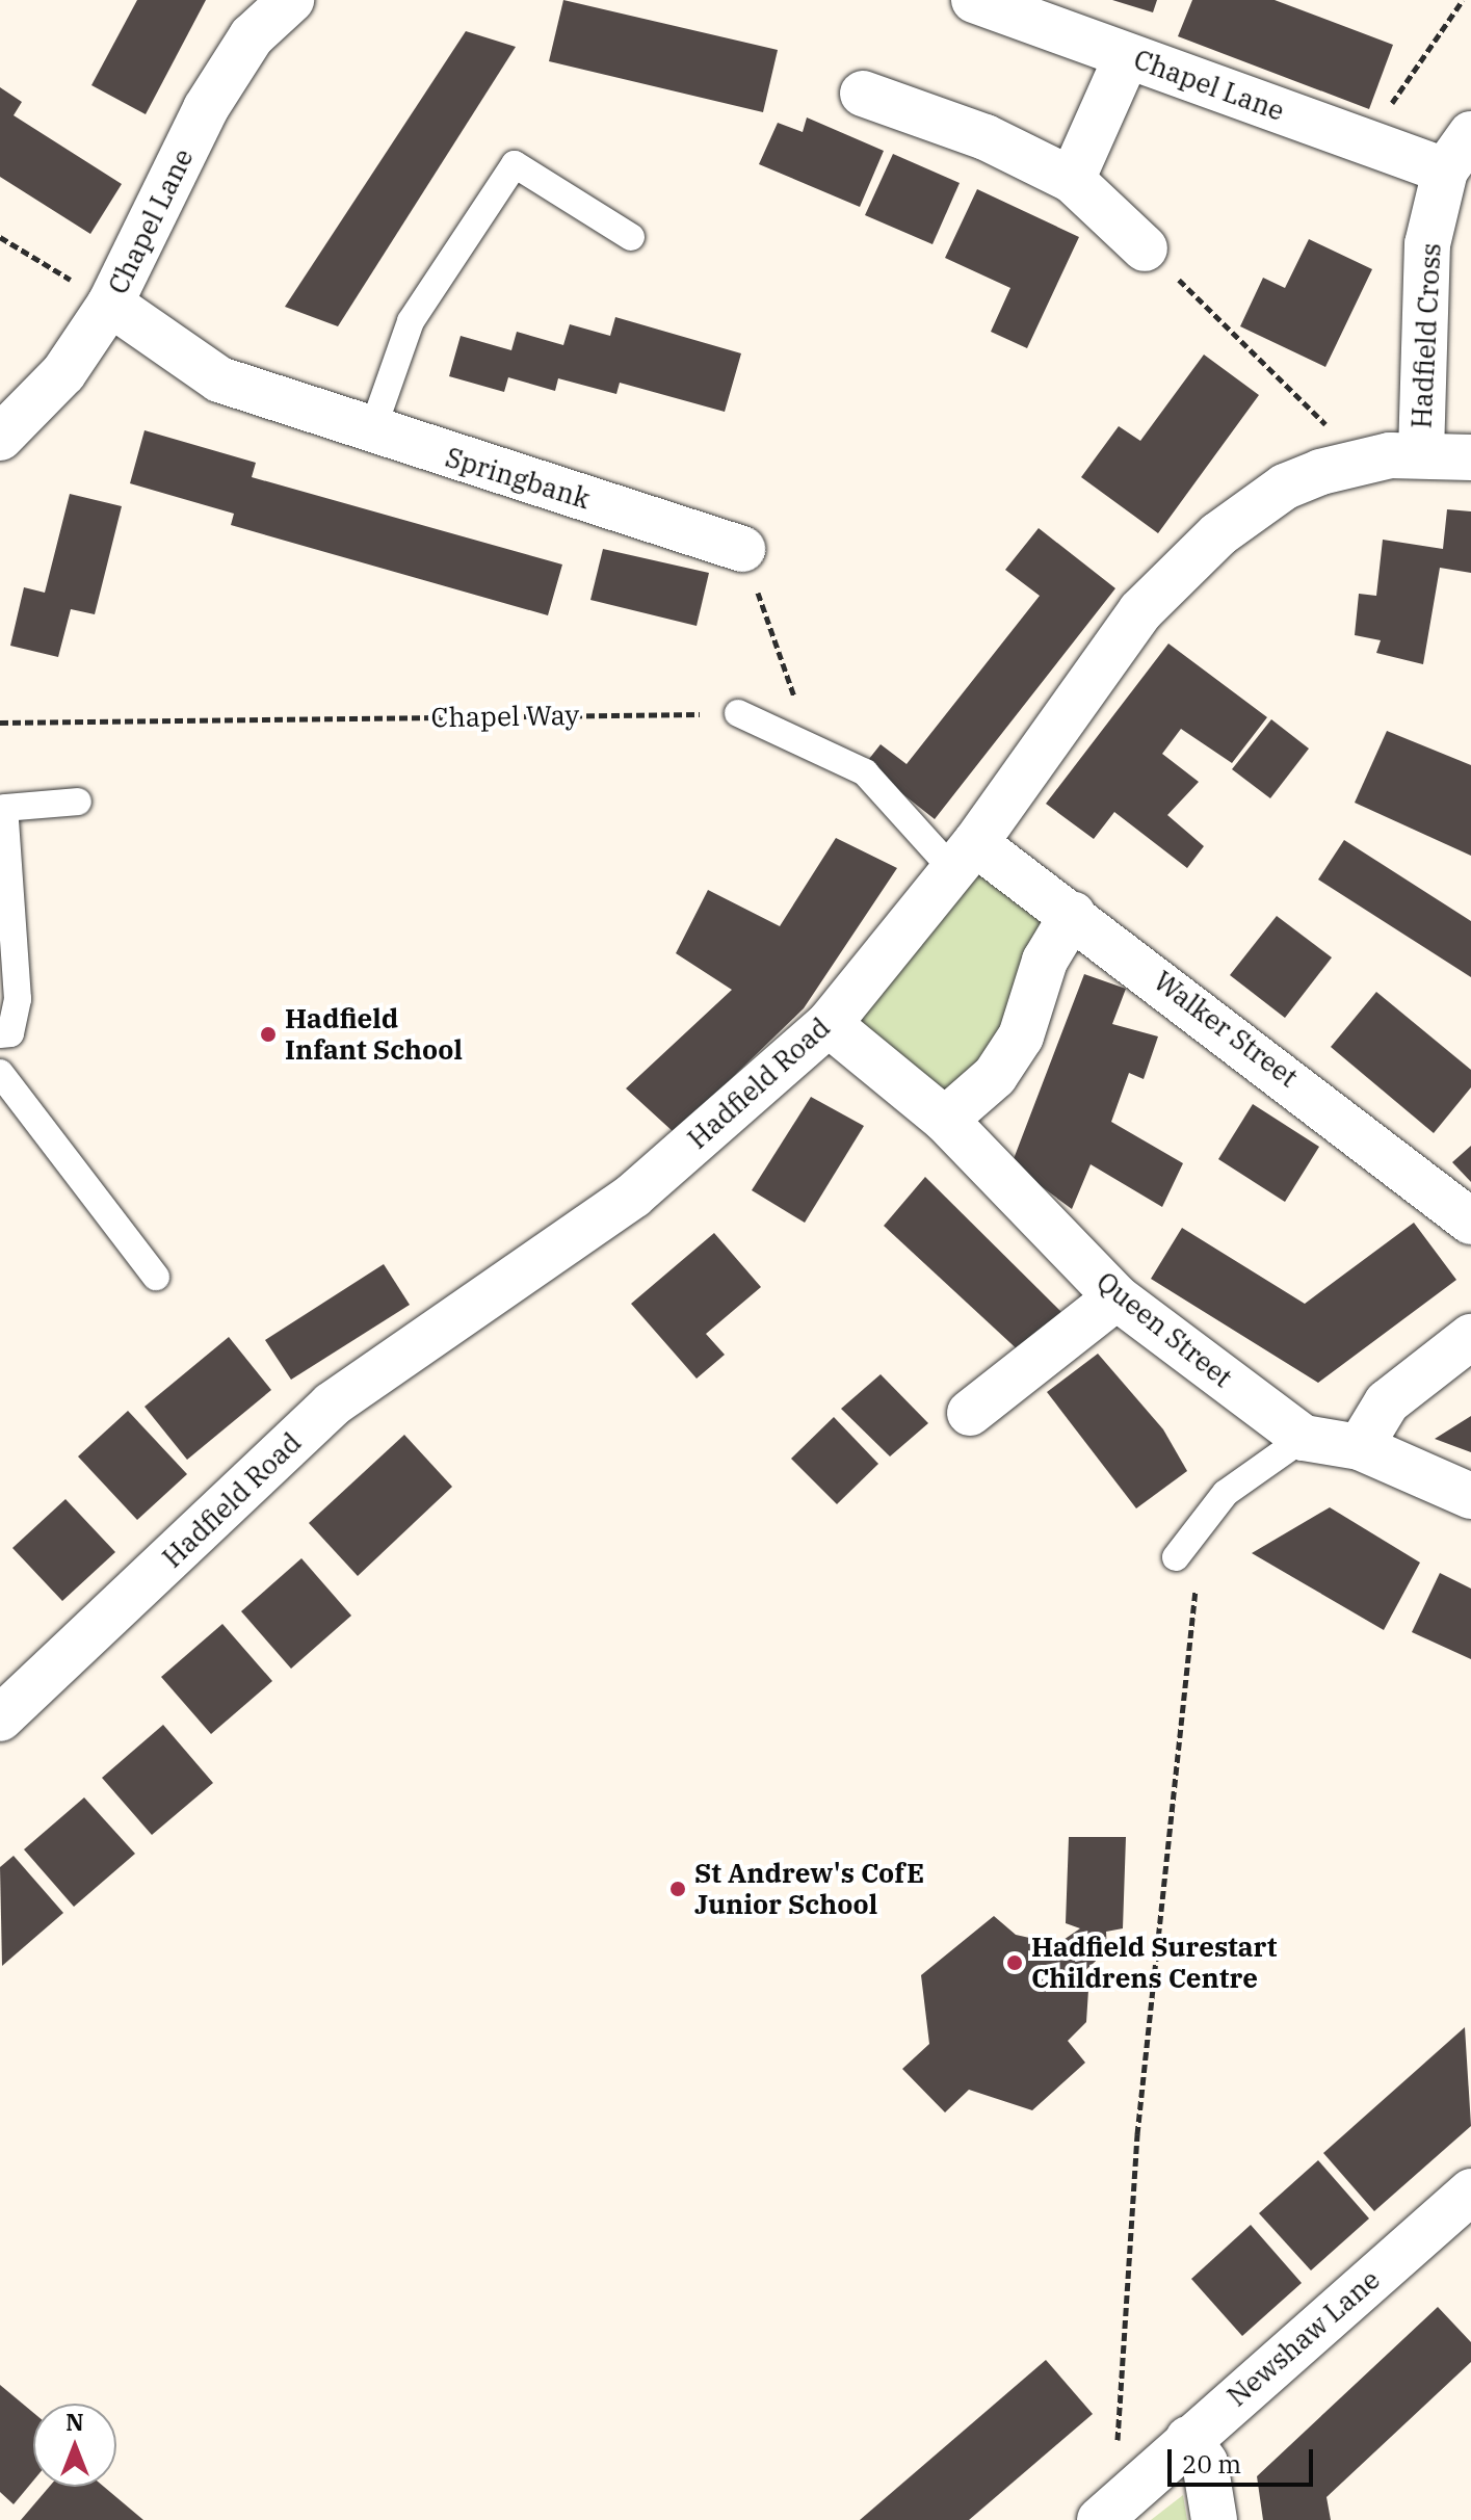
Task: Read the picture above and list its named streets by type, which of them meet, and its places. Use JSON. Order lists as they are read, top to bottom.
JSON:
{
  "streets": {
    "street": [
      "Chapel Lane",
      "Hadfield Cross",
      "Springbank",
      "Walker Street",
      "Hadfield Road",
      "Queen Street",
      "Newshaw Lane"
    ],
    "path": ["Chapel Way"]
  },
  "crossings": [
    ["Chapel Lane", "Hadfield Cross"],
    ["Chapel Lane", "Springbank"],
    ["Hadfield Cross", "Hadfield Road"],
    ["Walker Street", "Hadfield Road"],
    ["Hadfield Road", "Queen Street"]
  ],
  "places": ["Hadfield Infant School", "St Andrew's CofE Junior School", "Hadfield Surestart Childrens Centre"],
  "scale_bar": "20 m",
  "north": "top"
}
